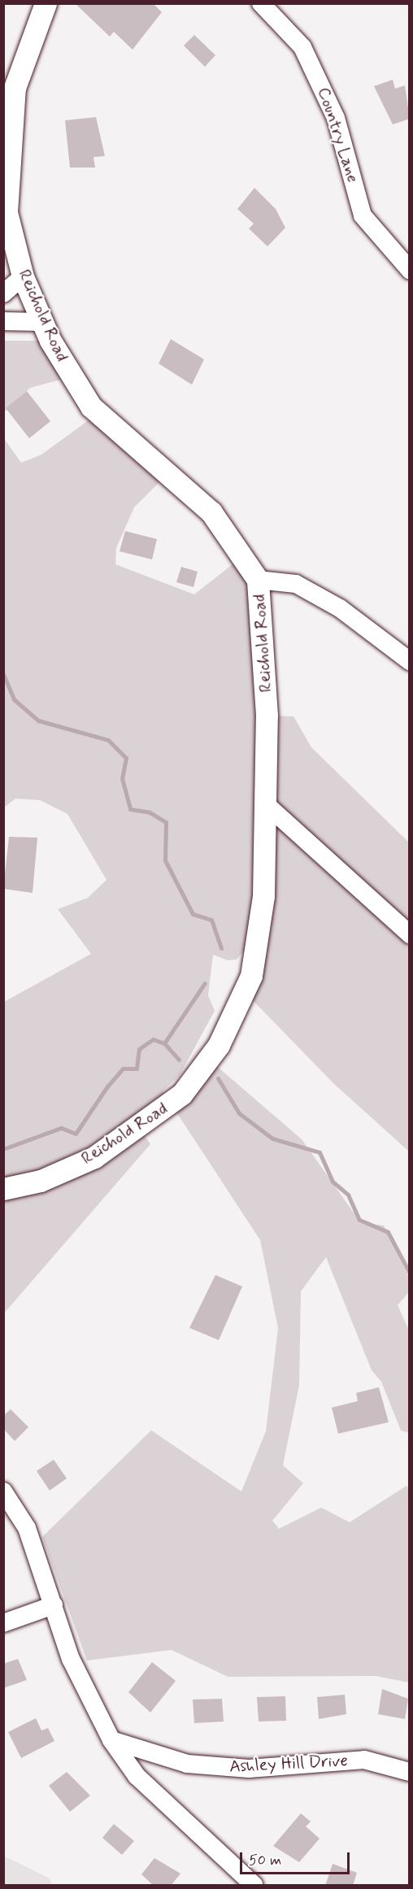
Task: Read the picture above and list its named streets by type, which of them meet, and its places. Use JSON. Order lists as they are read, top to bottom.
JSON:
{
  "streets": {
    "street": ["Country Lane", "Reichold Road", "Ashley Hill Drive"]
  },
  "scale_bar": "50 m"
}
